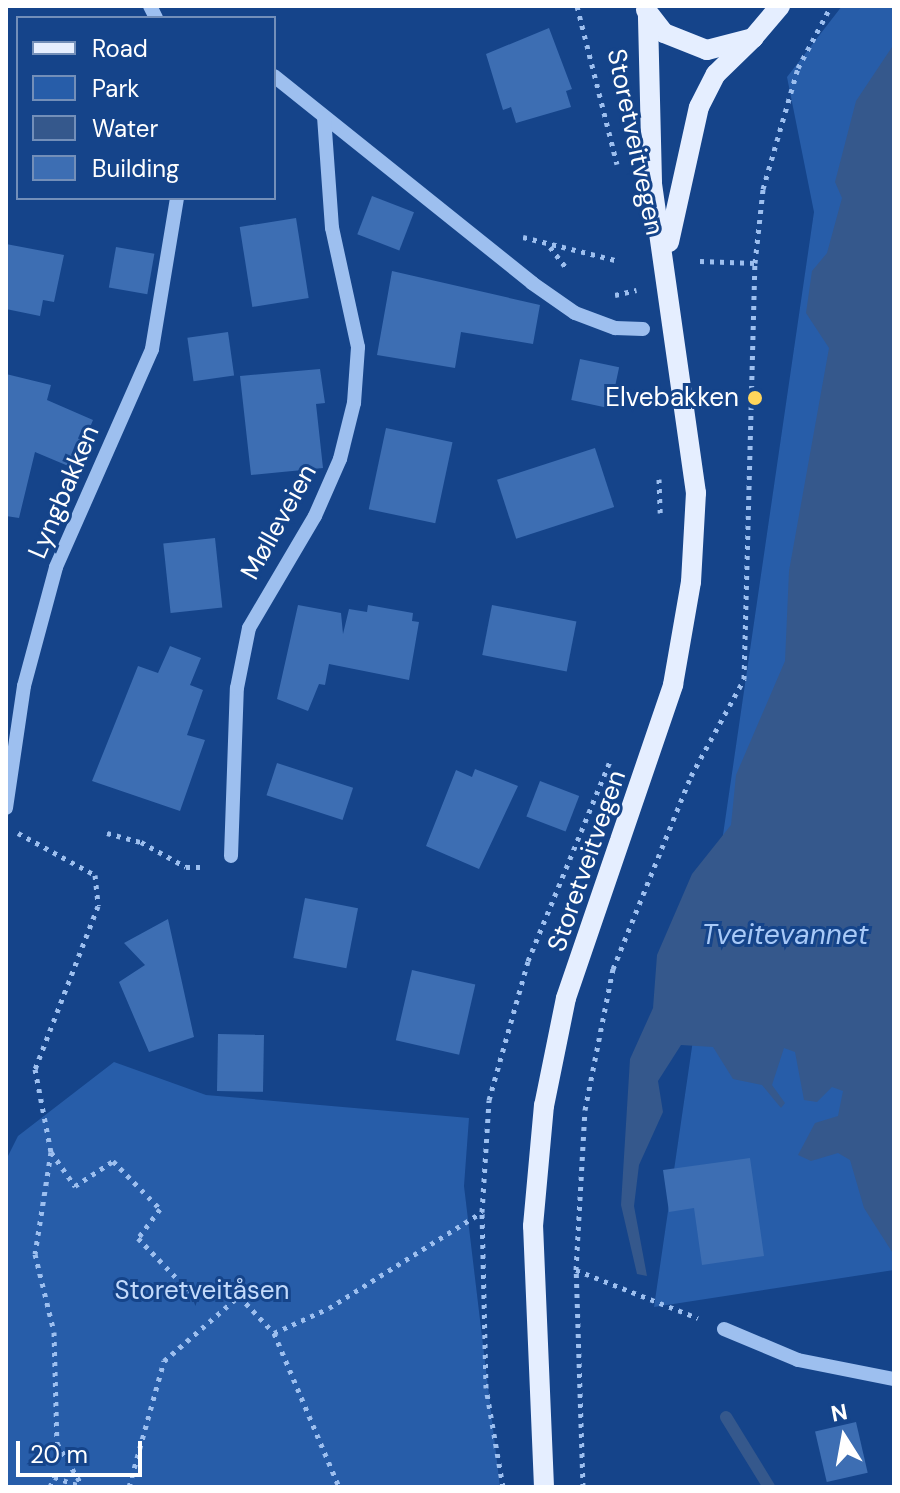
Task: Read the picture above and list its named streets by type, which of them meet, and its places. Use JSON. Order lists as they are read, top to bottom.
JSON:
{
  "streets": {
    "main road": ["Storetveitvegen"],
    "street": ["Lyngbakken", "Mølleveien"]
  },
  "water": ["Tveitevannet"],
  "parks": ["Storetveitåsen"],
  "places": ["Elvebakken"],
  "legend": [
    "Road",
    "Park",
    "Water",
    "Building"
  ],
  "scale_bar": "20 m",
  "north": "top"
}
